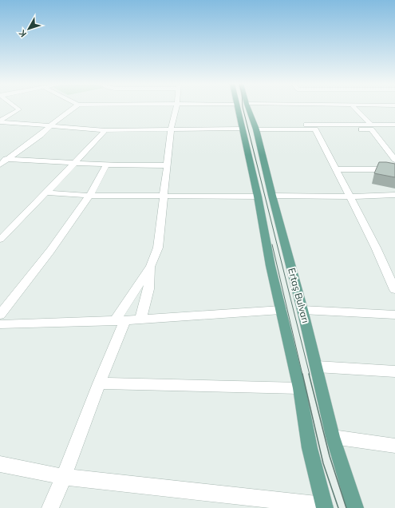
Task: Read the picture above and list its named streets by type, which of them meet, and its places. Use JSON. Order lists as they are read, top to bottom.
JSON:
{
  "streets": {
    "main road": ["Ertaş Bulvarı"]
  },
  "north": "bottom left"
}
